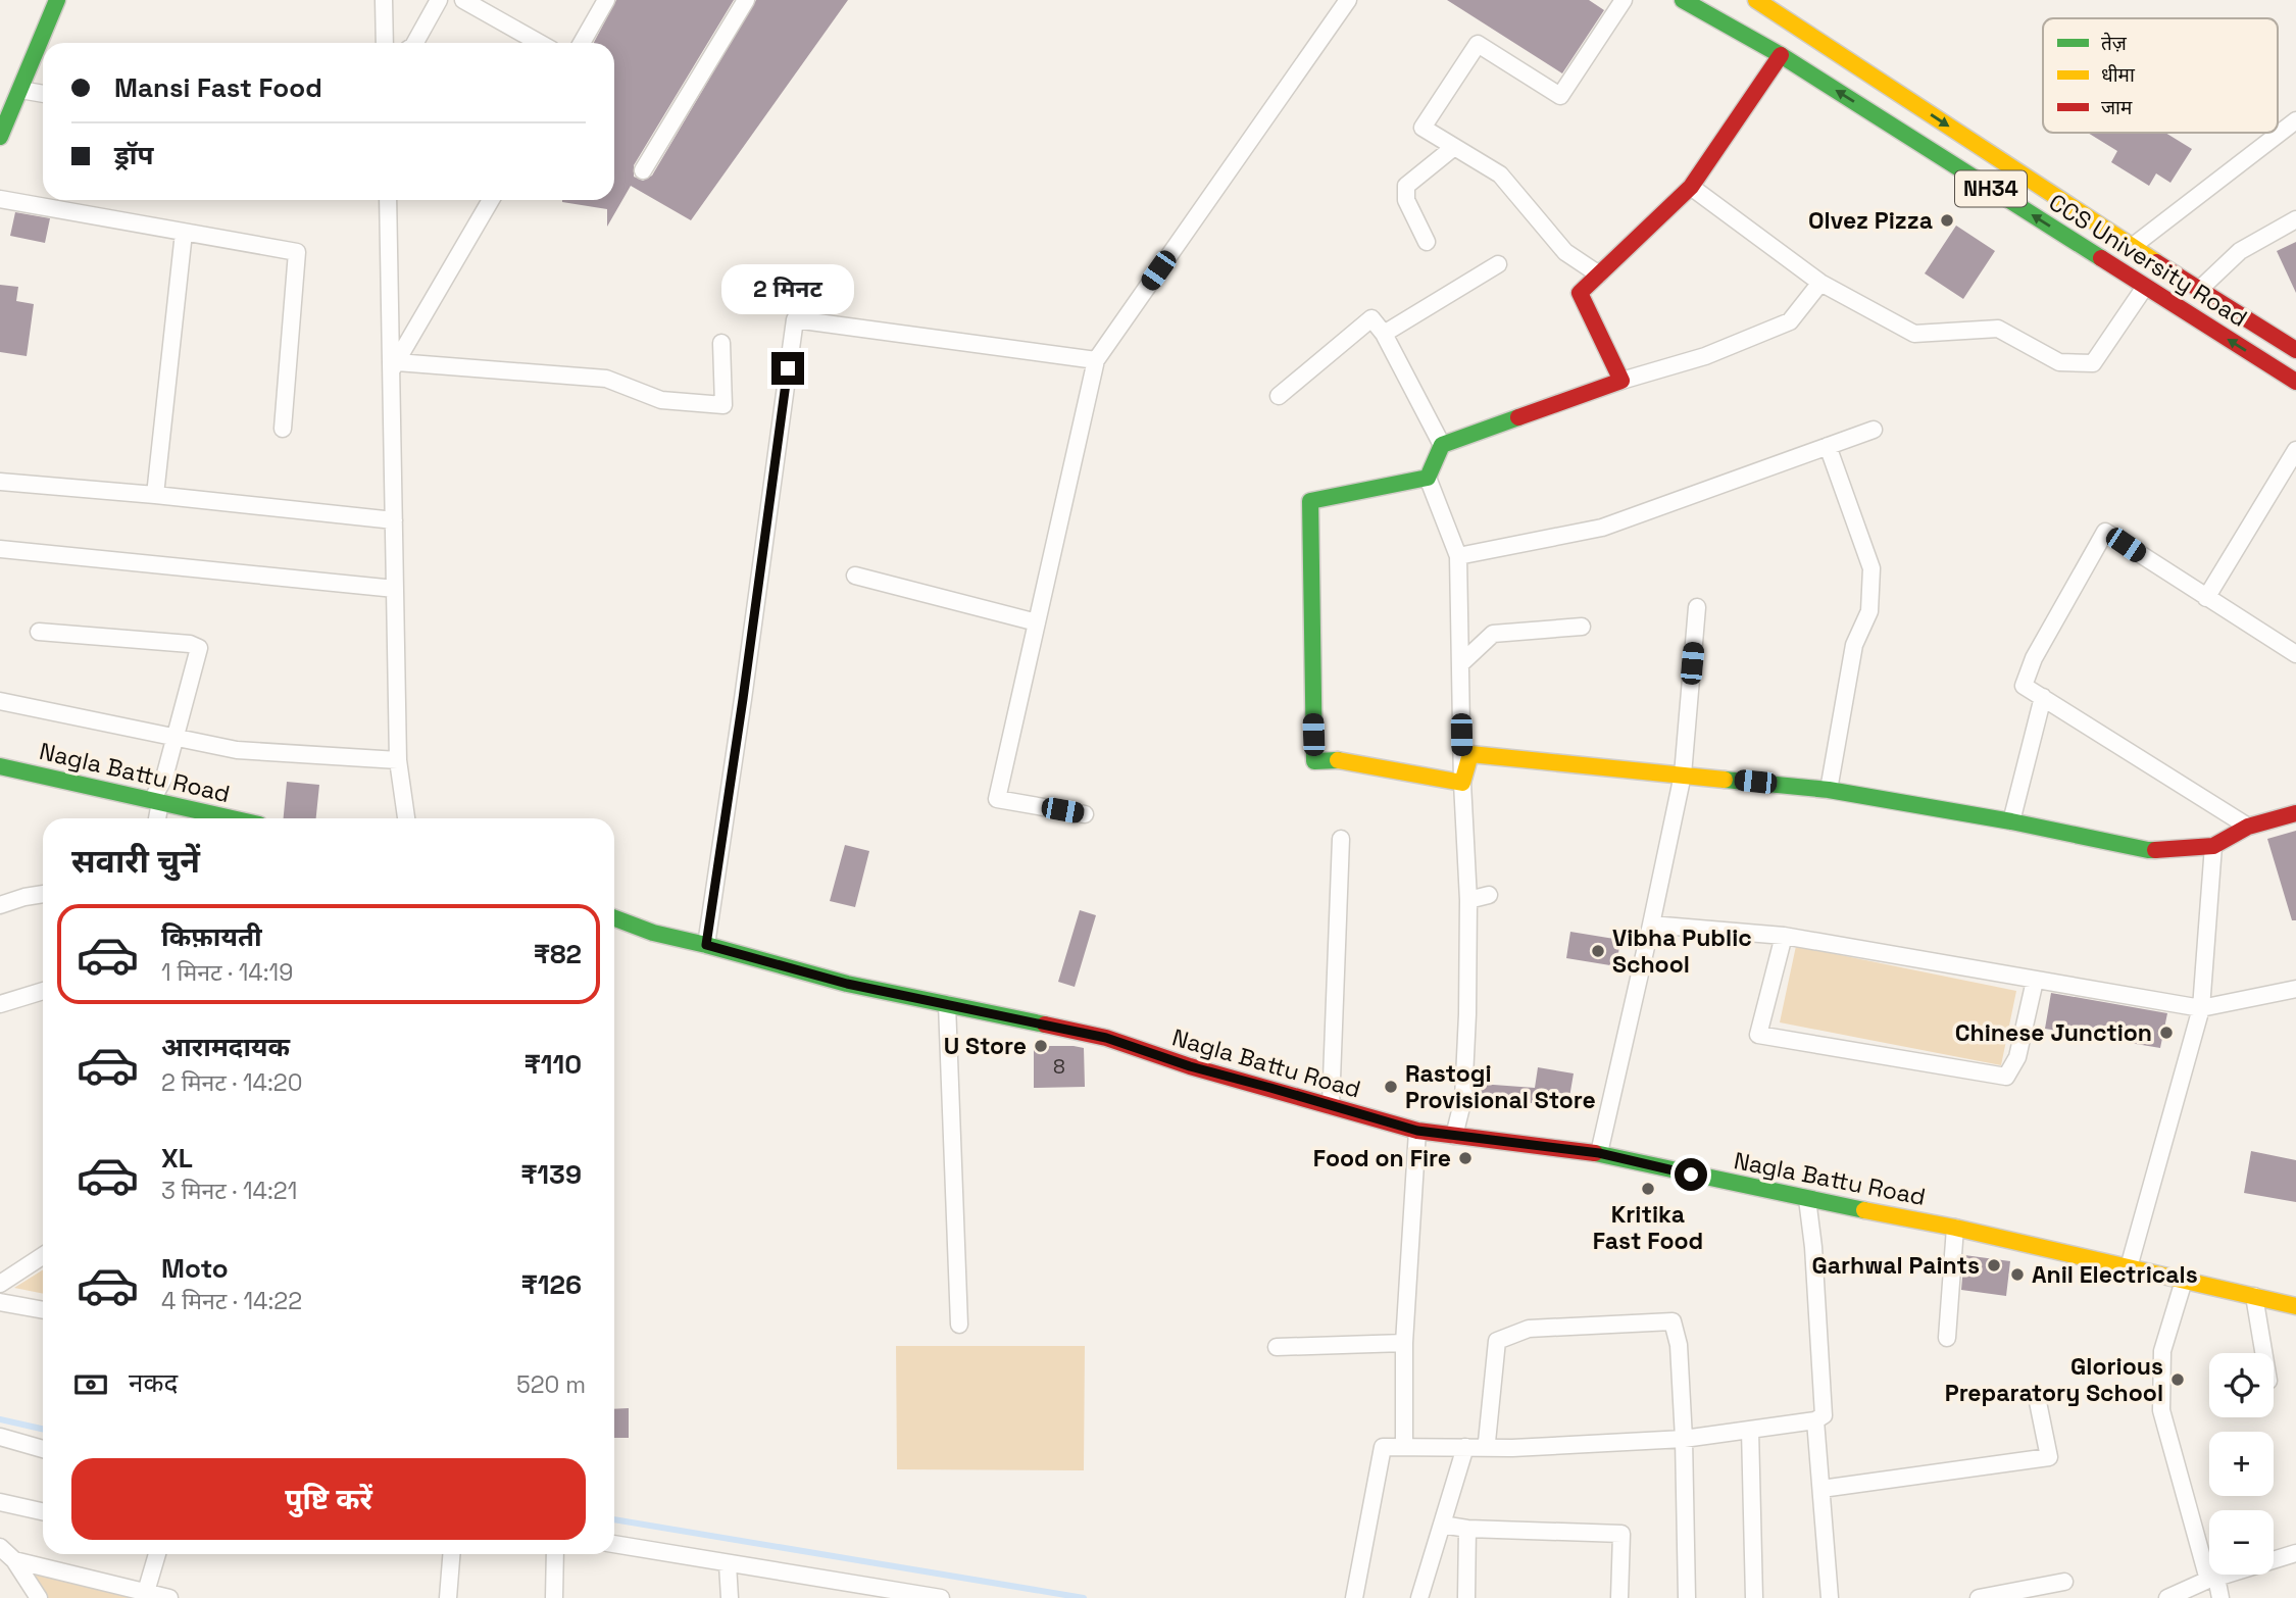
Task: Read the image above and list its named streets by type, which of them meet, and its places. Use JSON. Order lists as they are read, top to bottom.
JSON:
{
  "streets": {
    "main road": ["NH34", "CCS University Road", "Nagla Battu Road"]
  },
  "places": [
    "Olvez Pizza",
    "Vibha Public School",
    "Chinese Junction",
    "U Store",
    "Rastogi Provisional Store",
    "Food on Fire",
    "Kritika Fast Food",
    "Garhwal Paints",
    "Anil Electricals",
    "Glorious Preparatory School"
  ],
  "house_numbers": ["8"],
  "legend": ["तेज़", "धीमा", "जाम"],
  "page": {
    "banner": ["Mansi Fast Food", "ड्रॉप"],
    "bubble": "2 मिनट",
    "heading": "सवारी चुनें",
    "list": [
      {
        "name": "किफ़ायती",
        "note": "1 मिनट · 14:19",
        "value": "₹82"
      },
      {
        "name": "आरामदायक",
        "note": "2 मिनट · 14:20",
        "value": "₹110"
      },
      {
        "name": "XL",
        "note": "3 मिनट · 14:21",
        "value": "₹139"
      },
      {
        "name": "Moto",
        "note": "4 मिनट · 14:22",
        "value": "₹126"
      }
    ],
    "pay": ["नकद", "520 m"],
    "map_buttons": ["+", "−"],
    "buttons": "पुष्टि करें"
  }
}
